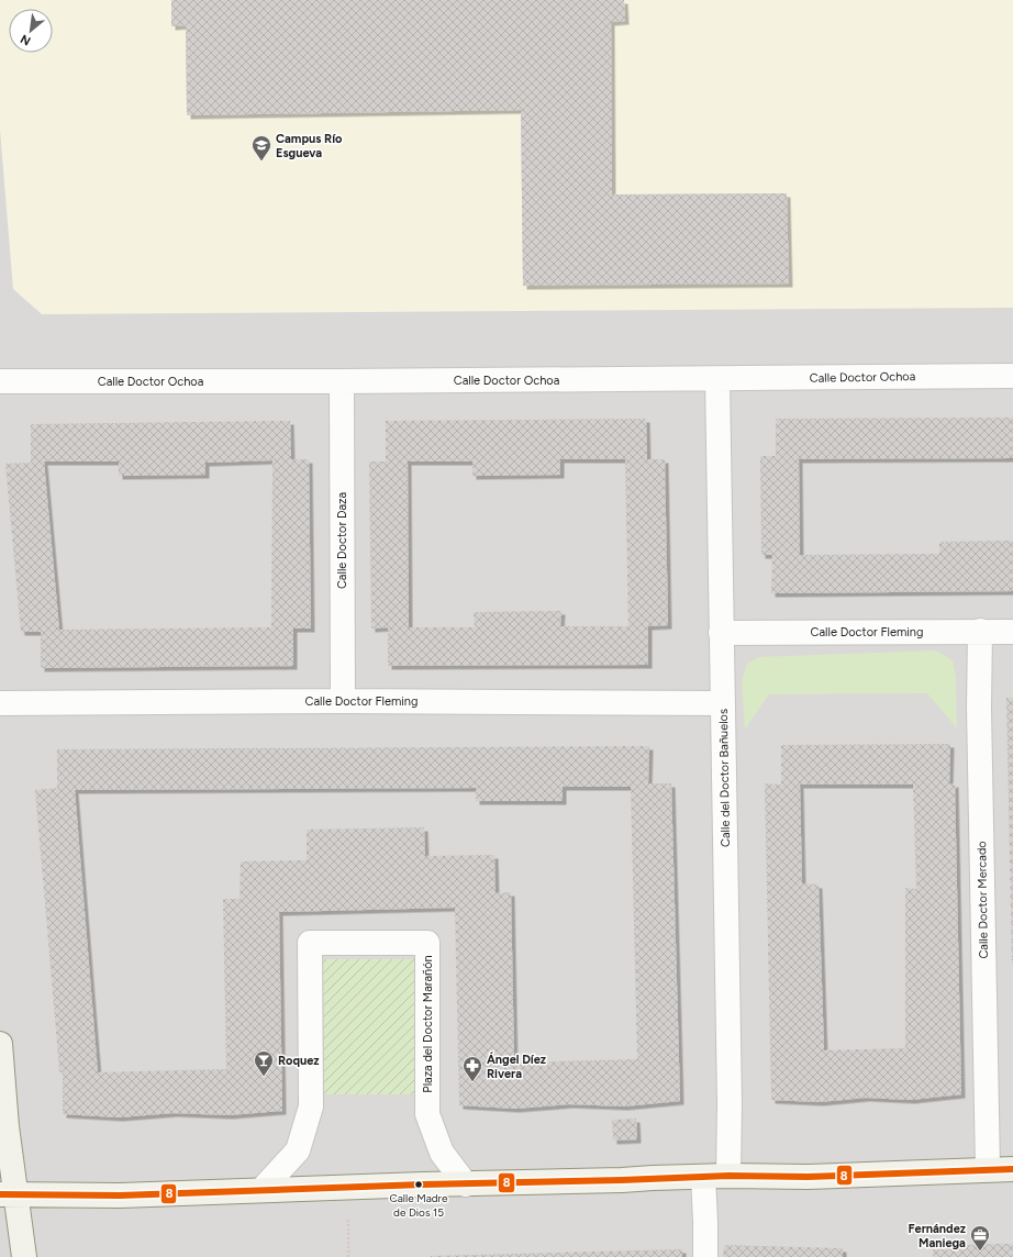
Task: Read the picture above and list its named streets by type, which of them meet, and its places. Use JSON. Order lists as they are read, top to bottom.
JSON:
{
  "streets": {
    "street": [
      "Calle Doctor Ochoa",
      "Calle Doctor Daza",
      "Calle Doctor Fleming",
      "Calle del Doctor Bañuelos",
      "Calle Doctor Mercado",
      "Plaza del Doctor Marañón"
    ]
  },
  "crossings": [
    ["Calle Doctor Ochoa", "Calle Doctor Daza"],
    ["Calle Doctor Ochoa", "Calle del Doctor Bañuelos"],
    ["Calle Doctor Daza", "Calle Doctor Fleming"],
    ["Calle Doctor Fleming", "Calle del Doctor Bañuelos"],
    ["Calle Doctor Fleming", "Calle Doctor Mercado"]
  ],
  "places": {
    "school or university": ["Campus Río Esgueva"],
    "bar": ["Roquez"],
    "pharmacy": ["Ángel Díez Rivera"],
    "other": ["Calle Madre de Dios 15"],
    "office": ["Fernández Maniega"]
  },
  "lines": ["transit line 8"],
  "north": "bottom left"
}
